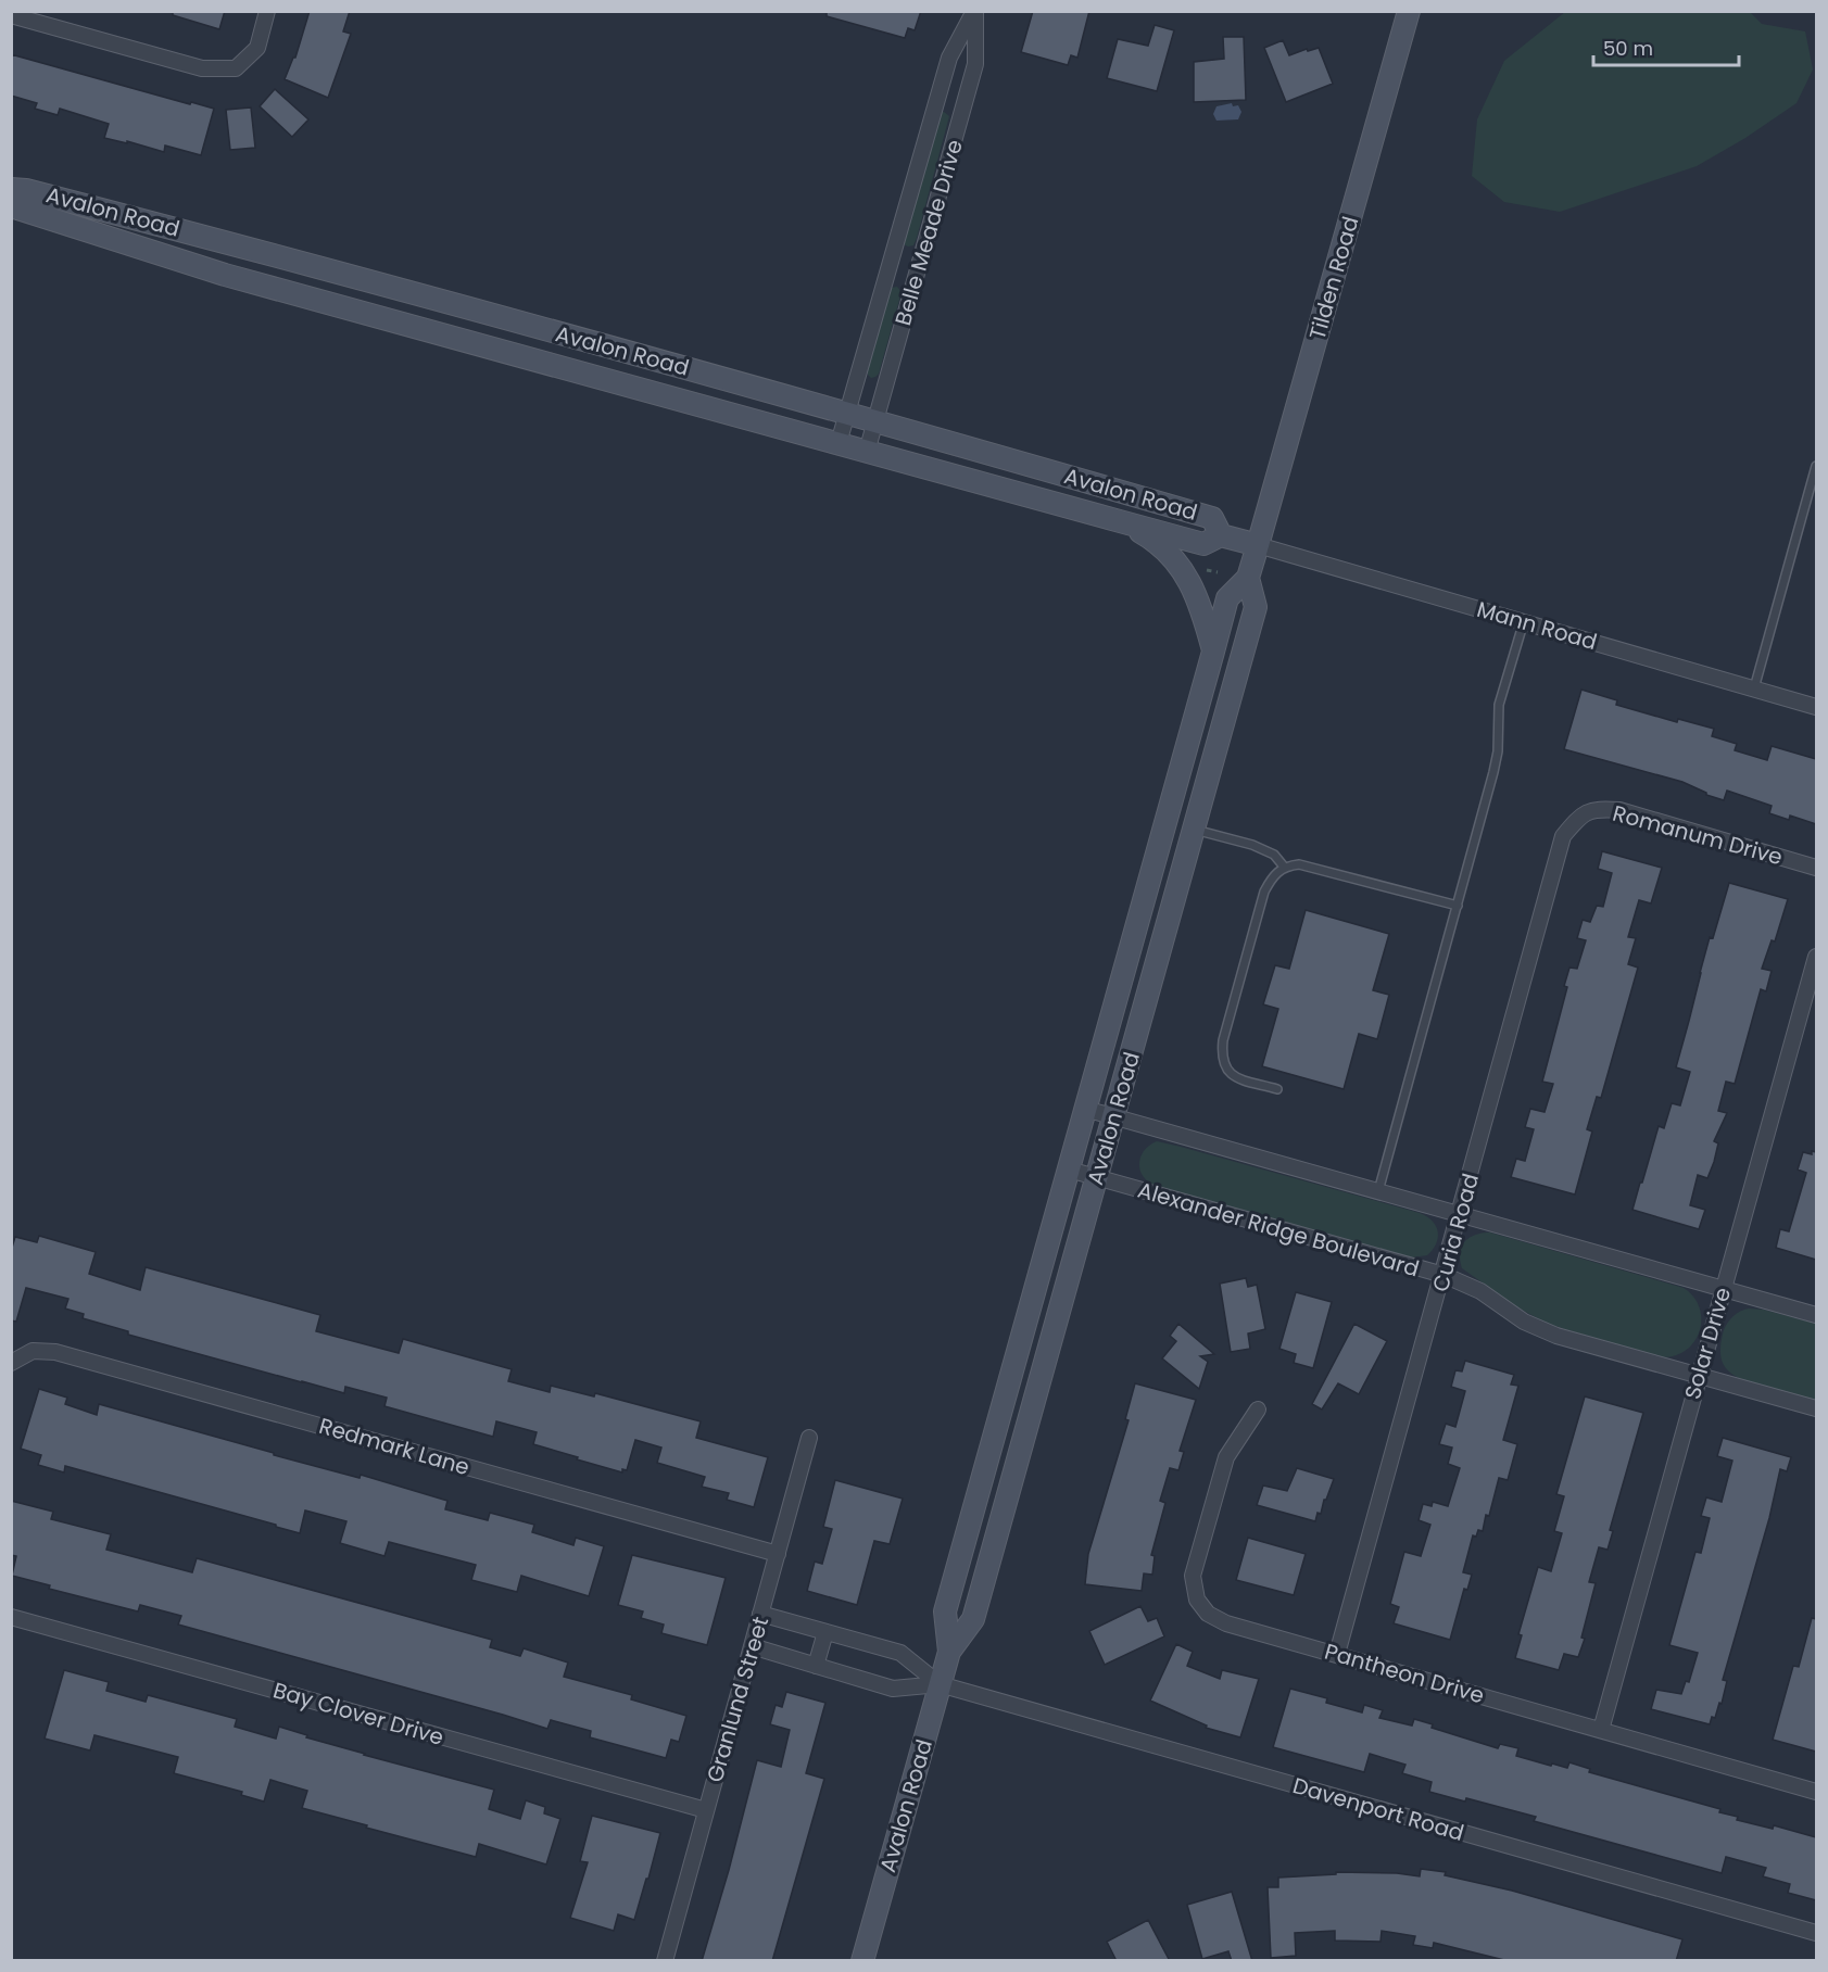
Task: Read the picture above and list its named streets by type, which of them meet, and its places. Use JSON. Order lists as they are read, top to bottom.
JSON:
{
  "streets": {
    "main road": ["Avalon Road", "Tilden Road"],
    "street": [
      "Belle Meade Drive",
      "Mann Road",
      "Romanum Drive",
      "Alexander Ridge Boulevard",
      "Curia Road",
      "Solar Drive",
      "Redmark Lane",
      "Pantheon Drive",
      "Granlund Street",
      "Bay Clover Drive",
      "Davenport Road"
    ]
  },
  "crossings": [
    ["Avalon Road", "Belle Meade Drive"],
    ["Avalon Road", "Tilden Road"],
    ["Avalon Road", "Mann Road"],
    ["Avalon Road", "Alexander Ridge Boulevard"],
    ["Avalon Road", "Davenport Road"],
    ["Tilden Road", "Mann Road"],
    ["Romanum Drive", "Curia Road"],
    ["Alexander Ridge Boulevard", "Curia Road"],
    ["Alexander Ridge Boulevard", "Solar Drive"],
    ["Curia Road", "Pantheon Drive"],
    ["Solar Drive", "Pantheon Drive"],
    ["Redmark Lane", "Granlund Street"],
    ["Granlund Street", "Bay Clover Drive"]
  ],
  "scale_bar": "50 m"
}
